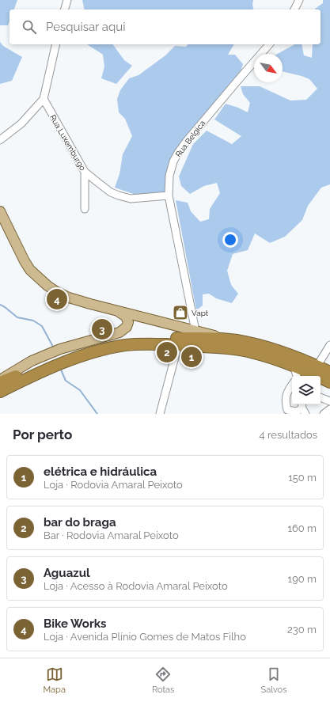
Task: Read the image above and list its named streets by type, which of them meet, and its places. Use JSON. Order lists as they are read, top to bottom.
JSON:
{
  "streets": {
    "street": ["Rua Belgica", "Rua Luxemburgo"]
  },
  "crossings": [
    ["Rua Belgica", "Rua Luxemburgo"]
  ],
  "places": {
    "shop": ["Vapt"]
  },
  "north": "bottom right",
  "page": {
    "search": "Pesquisar aqui",
    "pins": [
      "4",
      "3",
      "2",
      "1"
    ],
    "heading": ["Por perto", "4 resultados"],
    "list": [
      {
        "mark": "1",
        "name": "elétrica e hidráulica",
        "note": "Loja · Rodovia Amaral Peixoto",
        "value": "150 m"
      },
      {
        "mark": "2",
        "name": "bar do braga",
        "note": "Bar · Rodovia Amaral Peixoto",
        "value": "160 m"
      },
      {
        "mark": "3",
        "name": "Aguazul",
        "note": "Loja · Acesso à Rodovia Amaral Peixoto",
        "value": "190 m"
      },
      {
        "mark": "4",
        "name": "Bike Works",
        "note": "Loja · Avenida Plínio Gomes de Matos Filho",
        "value": "230 m"
      }
    ],
    "nav": ["Mapa", "Rotas", "Salvos"]
  }
}
